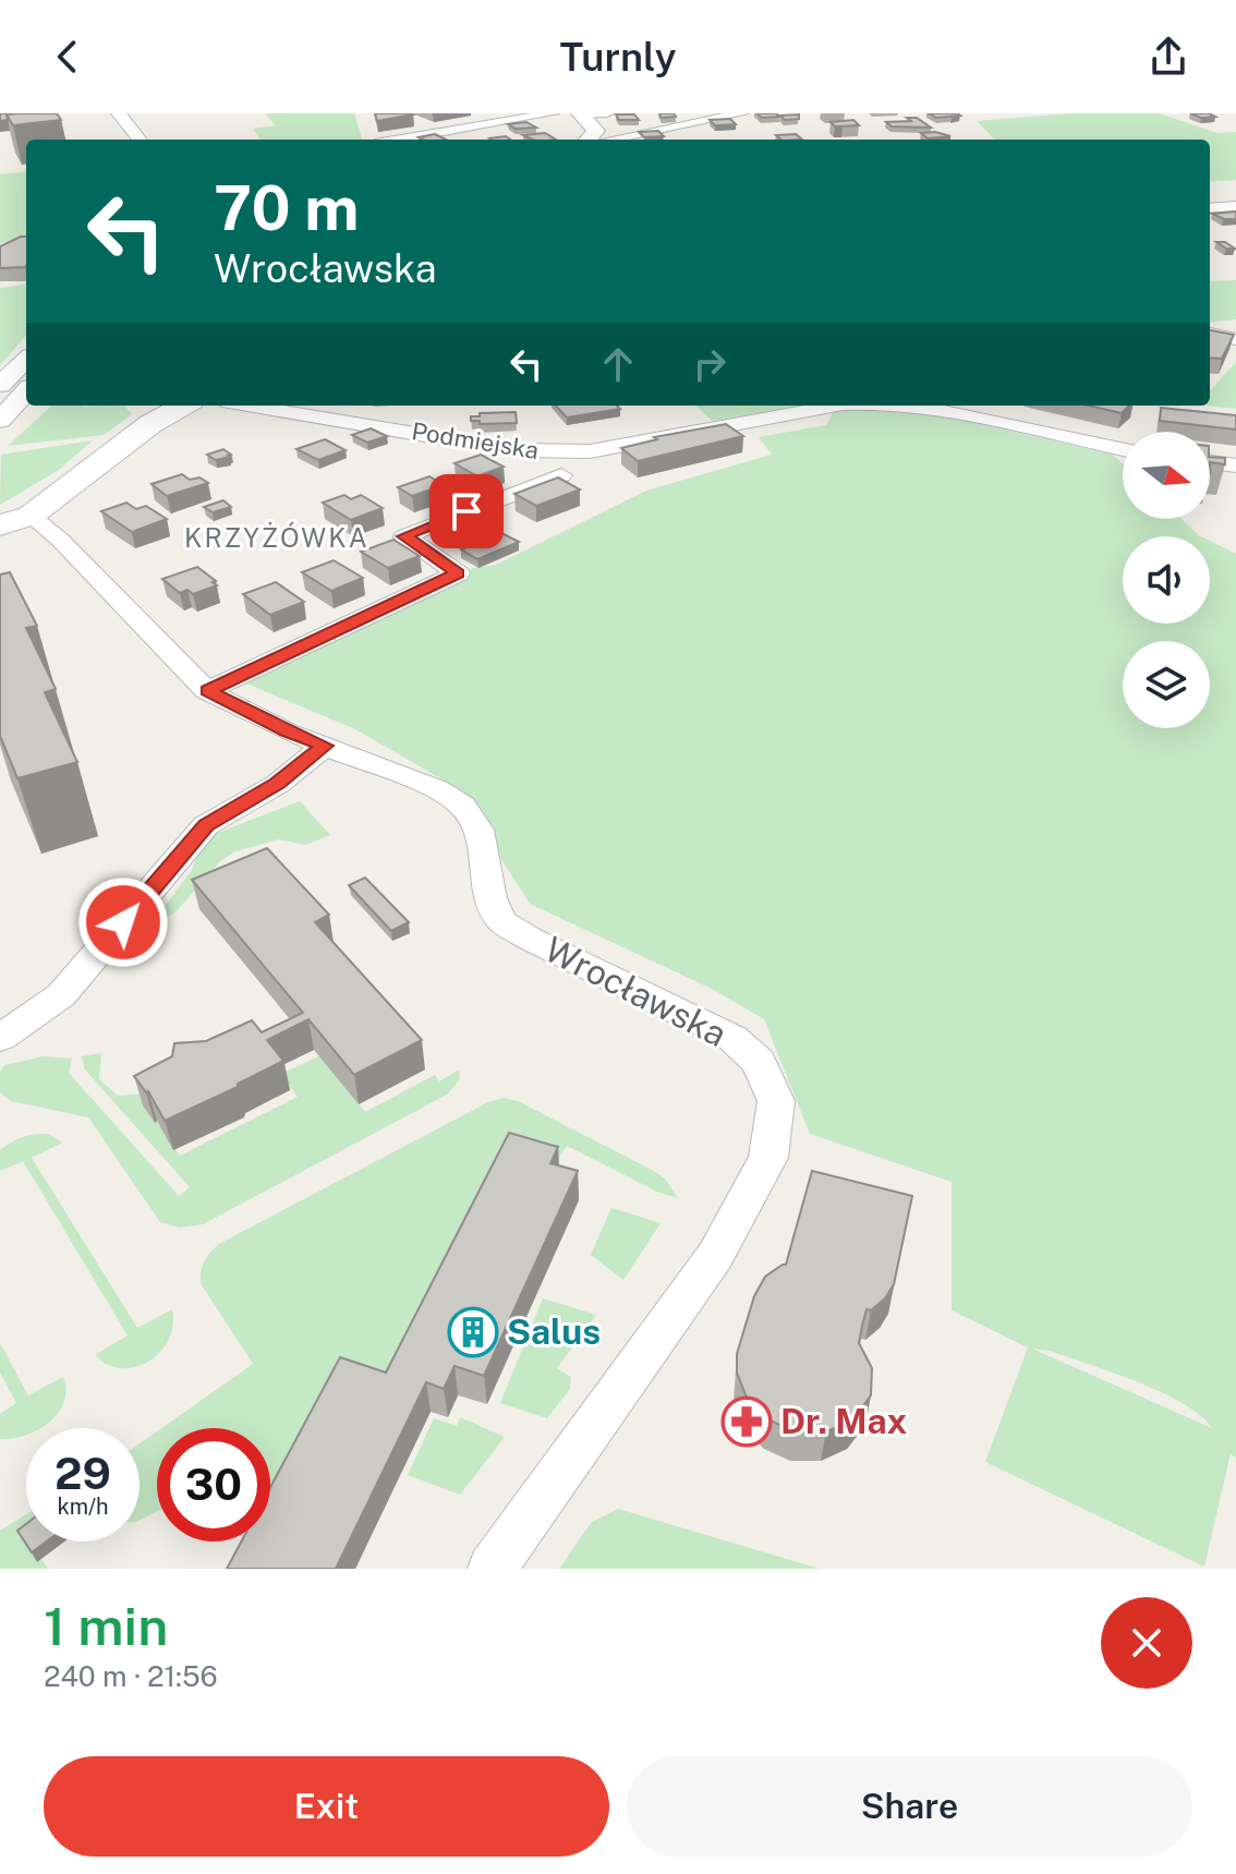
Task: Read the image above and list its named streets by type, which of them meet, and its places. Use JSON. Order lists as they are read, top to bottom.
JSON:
{
  "streets": {
    "street": ["Podmiejska", "Wrocławska"]
  },
  "districts": ["KRZYŻÓWKA"],
  "places": {
    "building": ["Salus"],
    "pharmacy": ["Dr. Max"]
  },
  "north": "right",
  "page": {
    "header": "Turnly",
    "turn": ["70 m", "Wrocławska"],
    "speed": "29 km/h",
    "limit": "30",
    "heading": ["1 min", "240 m · 21:56"],
    "buttons": ["Exit", "Share"]
  }
}
